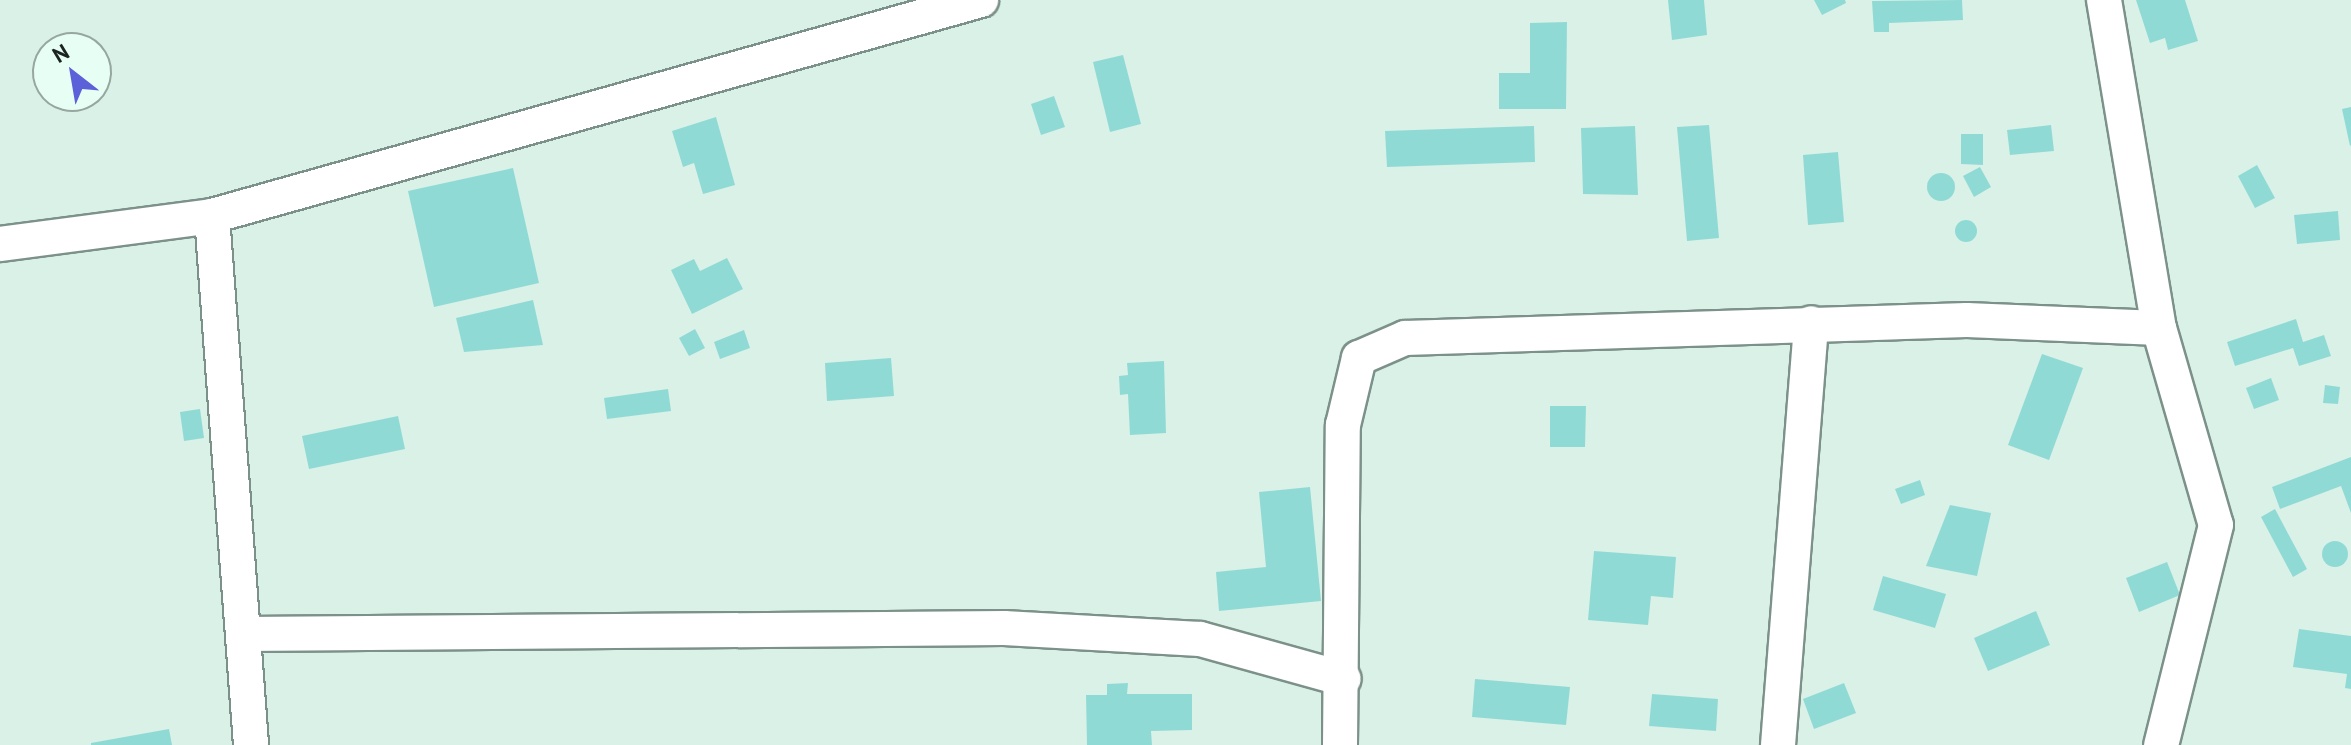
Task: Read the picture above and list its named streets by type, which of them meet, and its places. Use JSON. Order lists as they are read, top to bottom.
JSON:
{
  "north": "top left"
}
